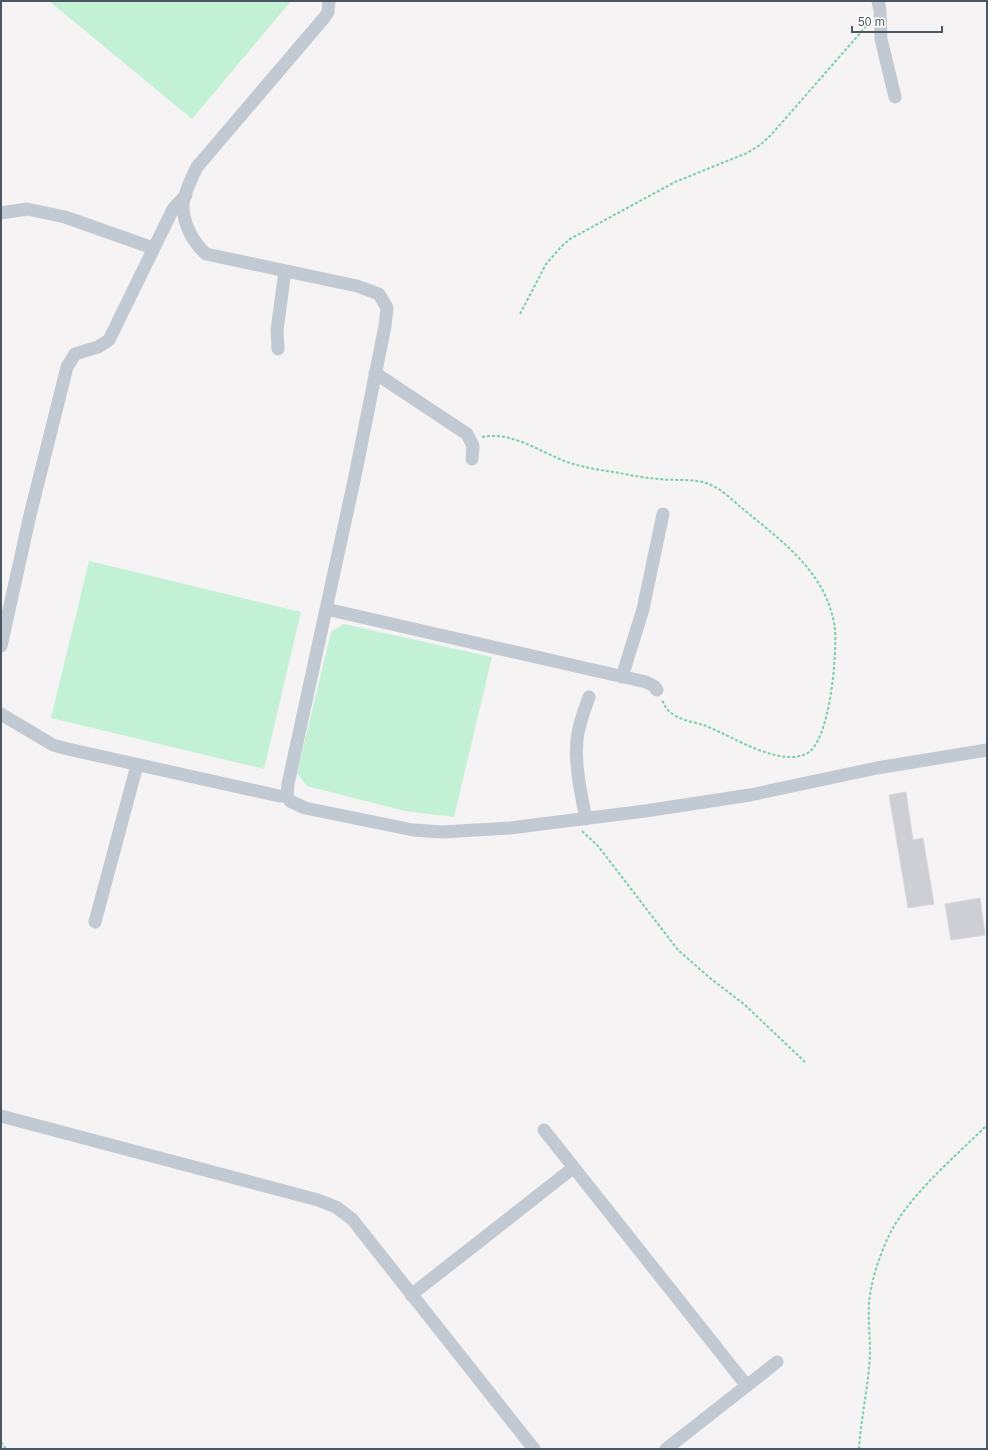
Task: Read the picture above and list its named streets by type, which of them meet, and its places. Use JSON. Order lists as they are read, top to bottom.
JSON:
{
  "scale_bar": "50 m"
}
